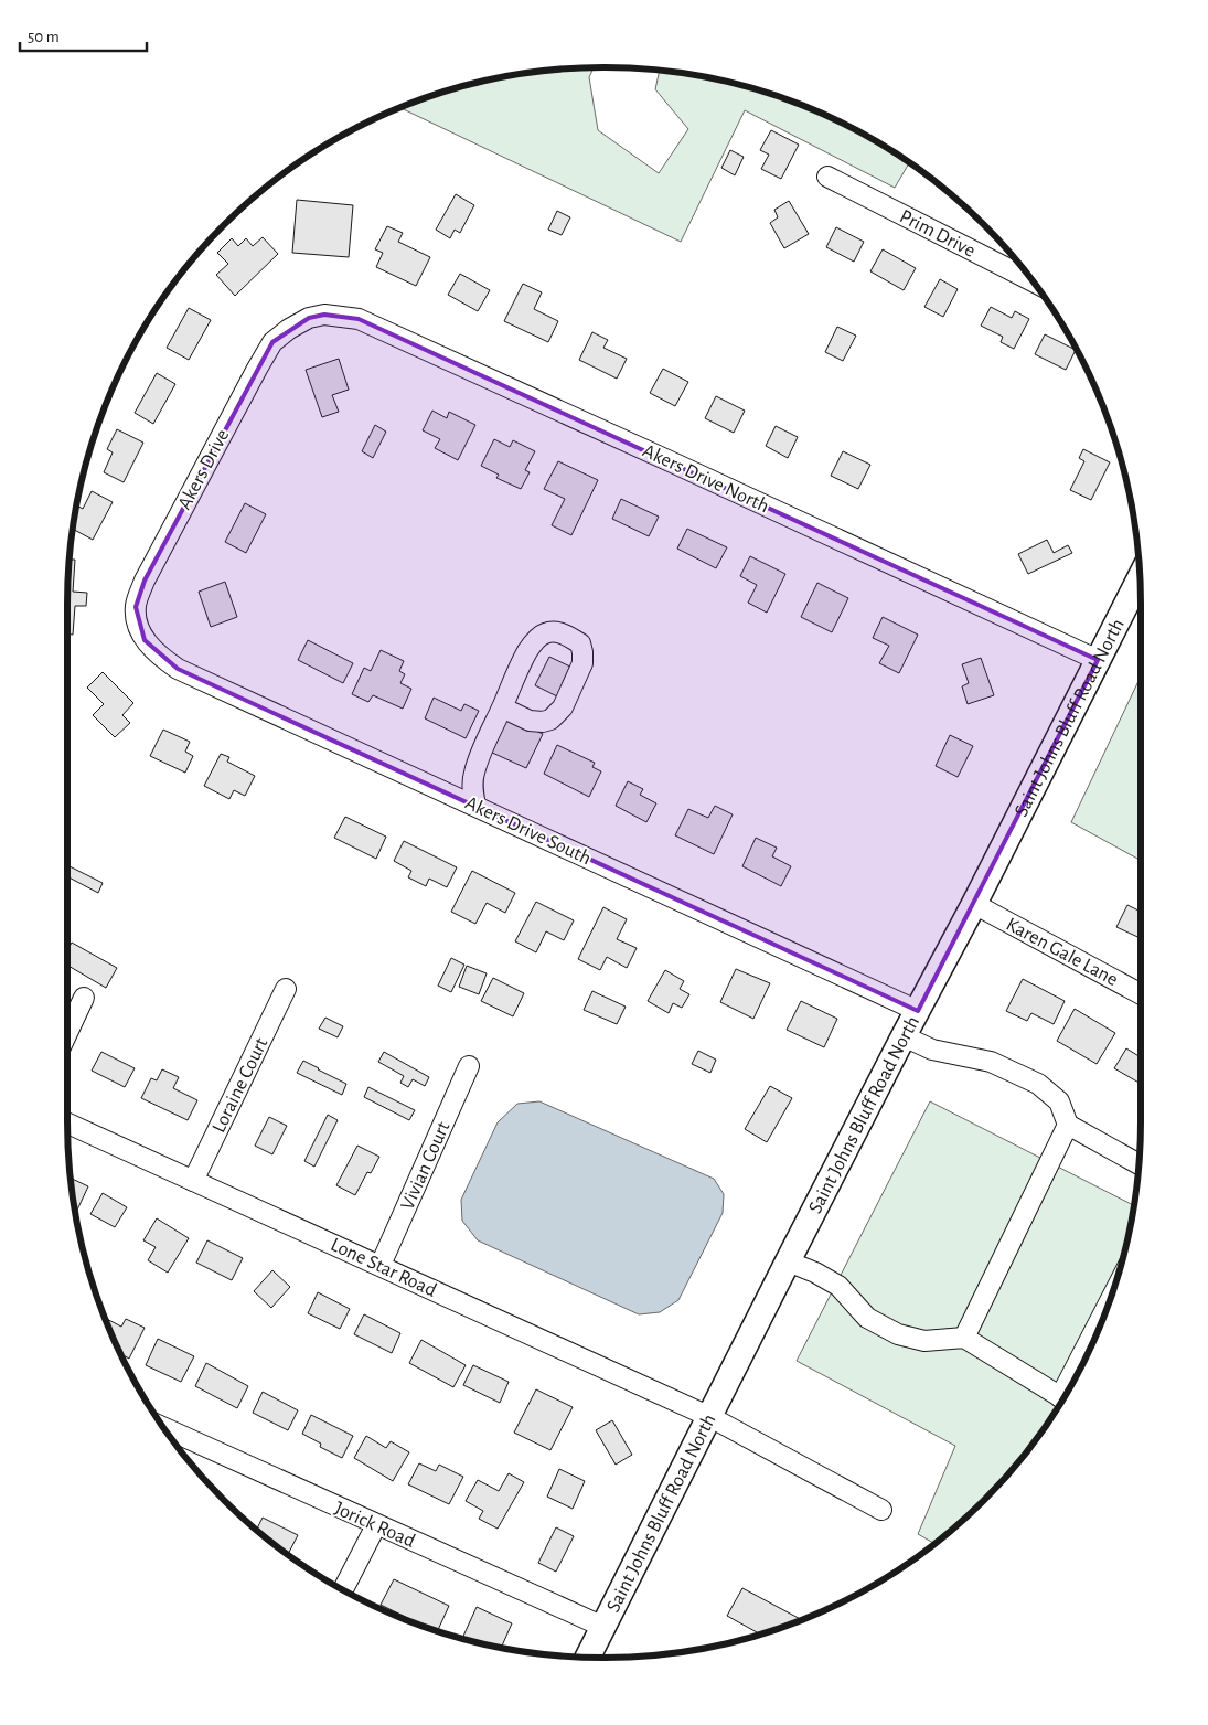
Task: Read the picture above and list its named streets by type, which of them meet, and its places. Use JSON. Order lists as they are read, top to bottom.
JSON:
{
  "streets": {
    "main road": ["Saint Johns Bluff Road North"],
    "street": [
      "Prim Drive",
      "Akers Drive",
      "Akers Drive North",
      "Akers Drive South",
      "Karen Gale Lane",
      "Loraine Court",
      "Vivian Court",
      "Lone Star Road",
      "Jorick Road"
    ]
  },
  "crossings": [
    ["Akers Drive", "Akers Drive North"],
    ["Akers Drive", "Akers Drive South"],
    ["Akers Drive North", "Saint Johns Bluff Road North"],
    ["Saint Johns Bluff Road North", "Akers Drive South"],
    ["Saint Johns Bluff Road North", "Karen Gale Lane"],
    ["Saint Johns Bluff Road North", "Lone Star Road"],
    ["Saint Johns Bluff Road North", "Jorick Road"],
    ["Loraine Court", "Lone Star Road"],
    ["Vivian Court", "Lone Star Road"]
  ],
  "scale_bar": "50 m"
}
